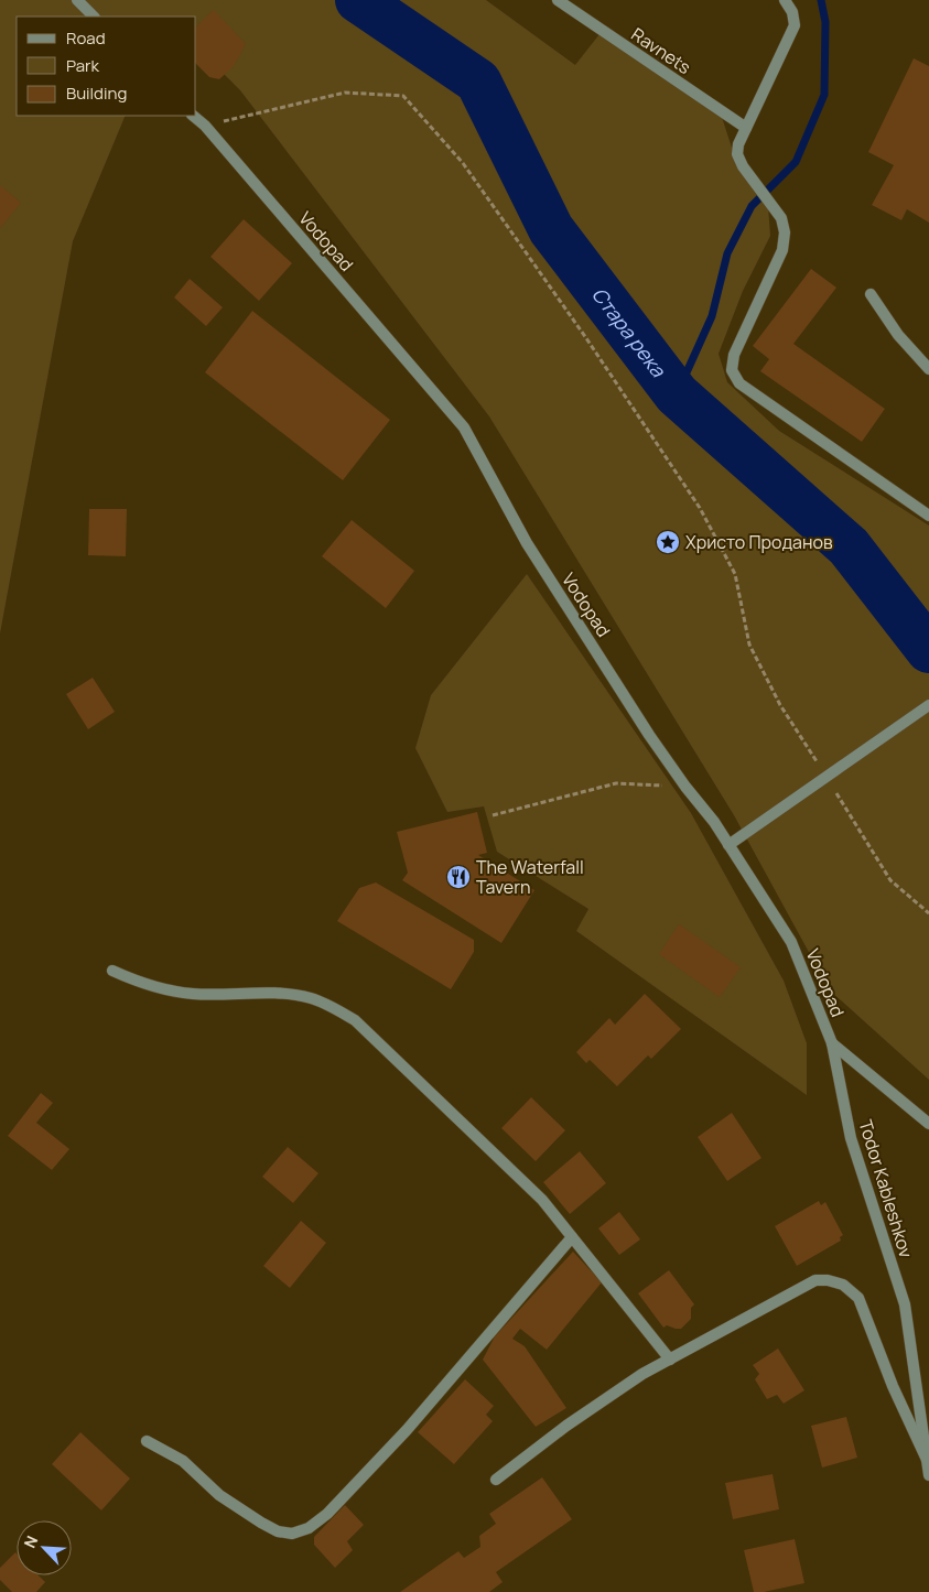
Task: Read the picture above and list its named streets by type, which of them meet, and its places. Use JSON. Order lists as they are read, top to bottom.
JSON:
{
  "streets": {
    "street": ["Ravnets", "Vodopad", "Todor Kableshkov"]
  },
  "crossings": [
    ["Vodopad", "Todor Kableshkov"]
  ],
  "water": ["Стара река"],
  "places": {
    "place": ["Христо Проданов"],
    "restaurant": ["The Waterfall Tavern"]
  },
  "legend": ["Road", "Park", "Building"],
  "north": "top left"
}
